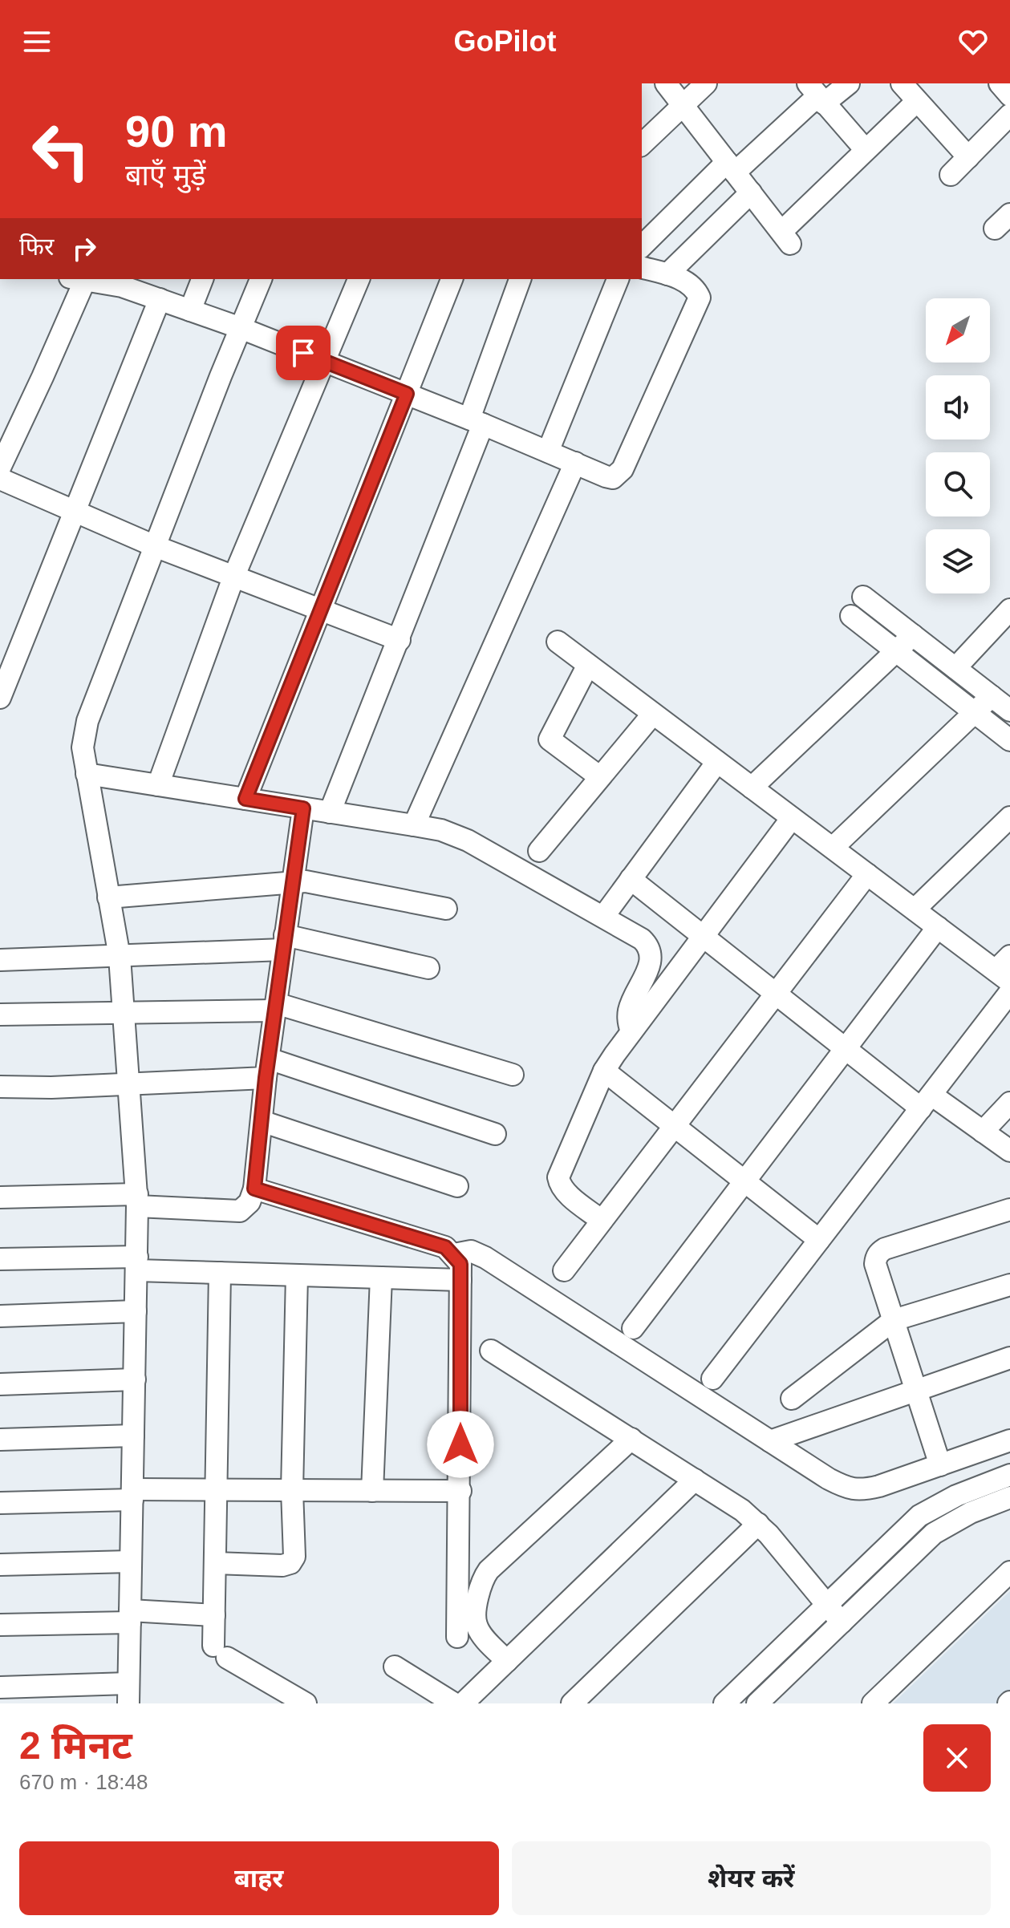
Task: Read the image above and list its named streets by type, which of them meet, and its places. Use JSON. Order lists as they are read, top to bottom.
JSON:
{
  "north": "bottom left",
  "page": {
    "header": "GoPilot",
    "turn": ["90 m", "बाएँ मुड़ें"],
    "then": "फिर",
    "heading": ["2 मिनट", "670 m · 18:48"],
    "buttons": ["बाहर", "शेयर करें"]
  }
}
